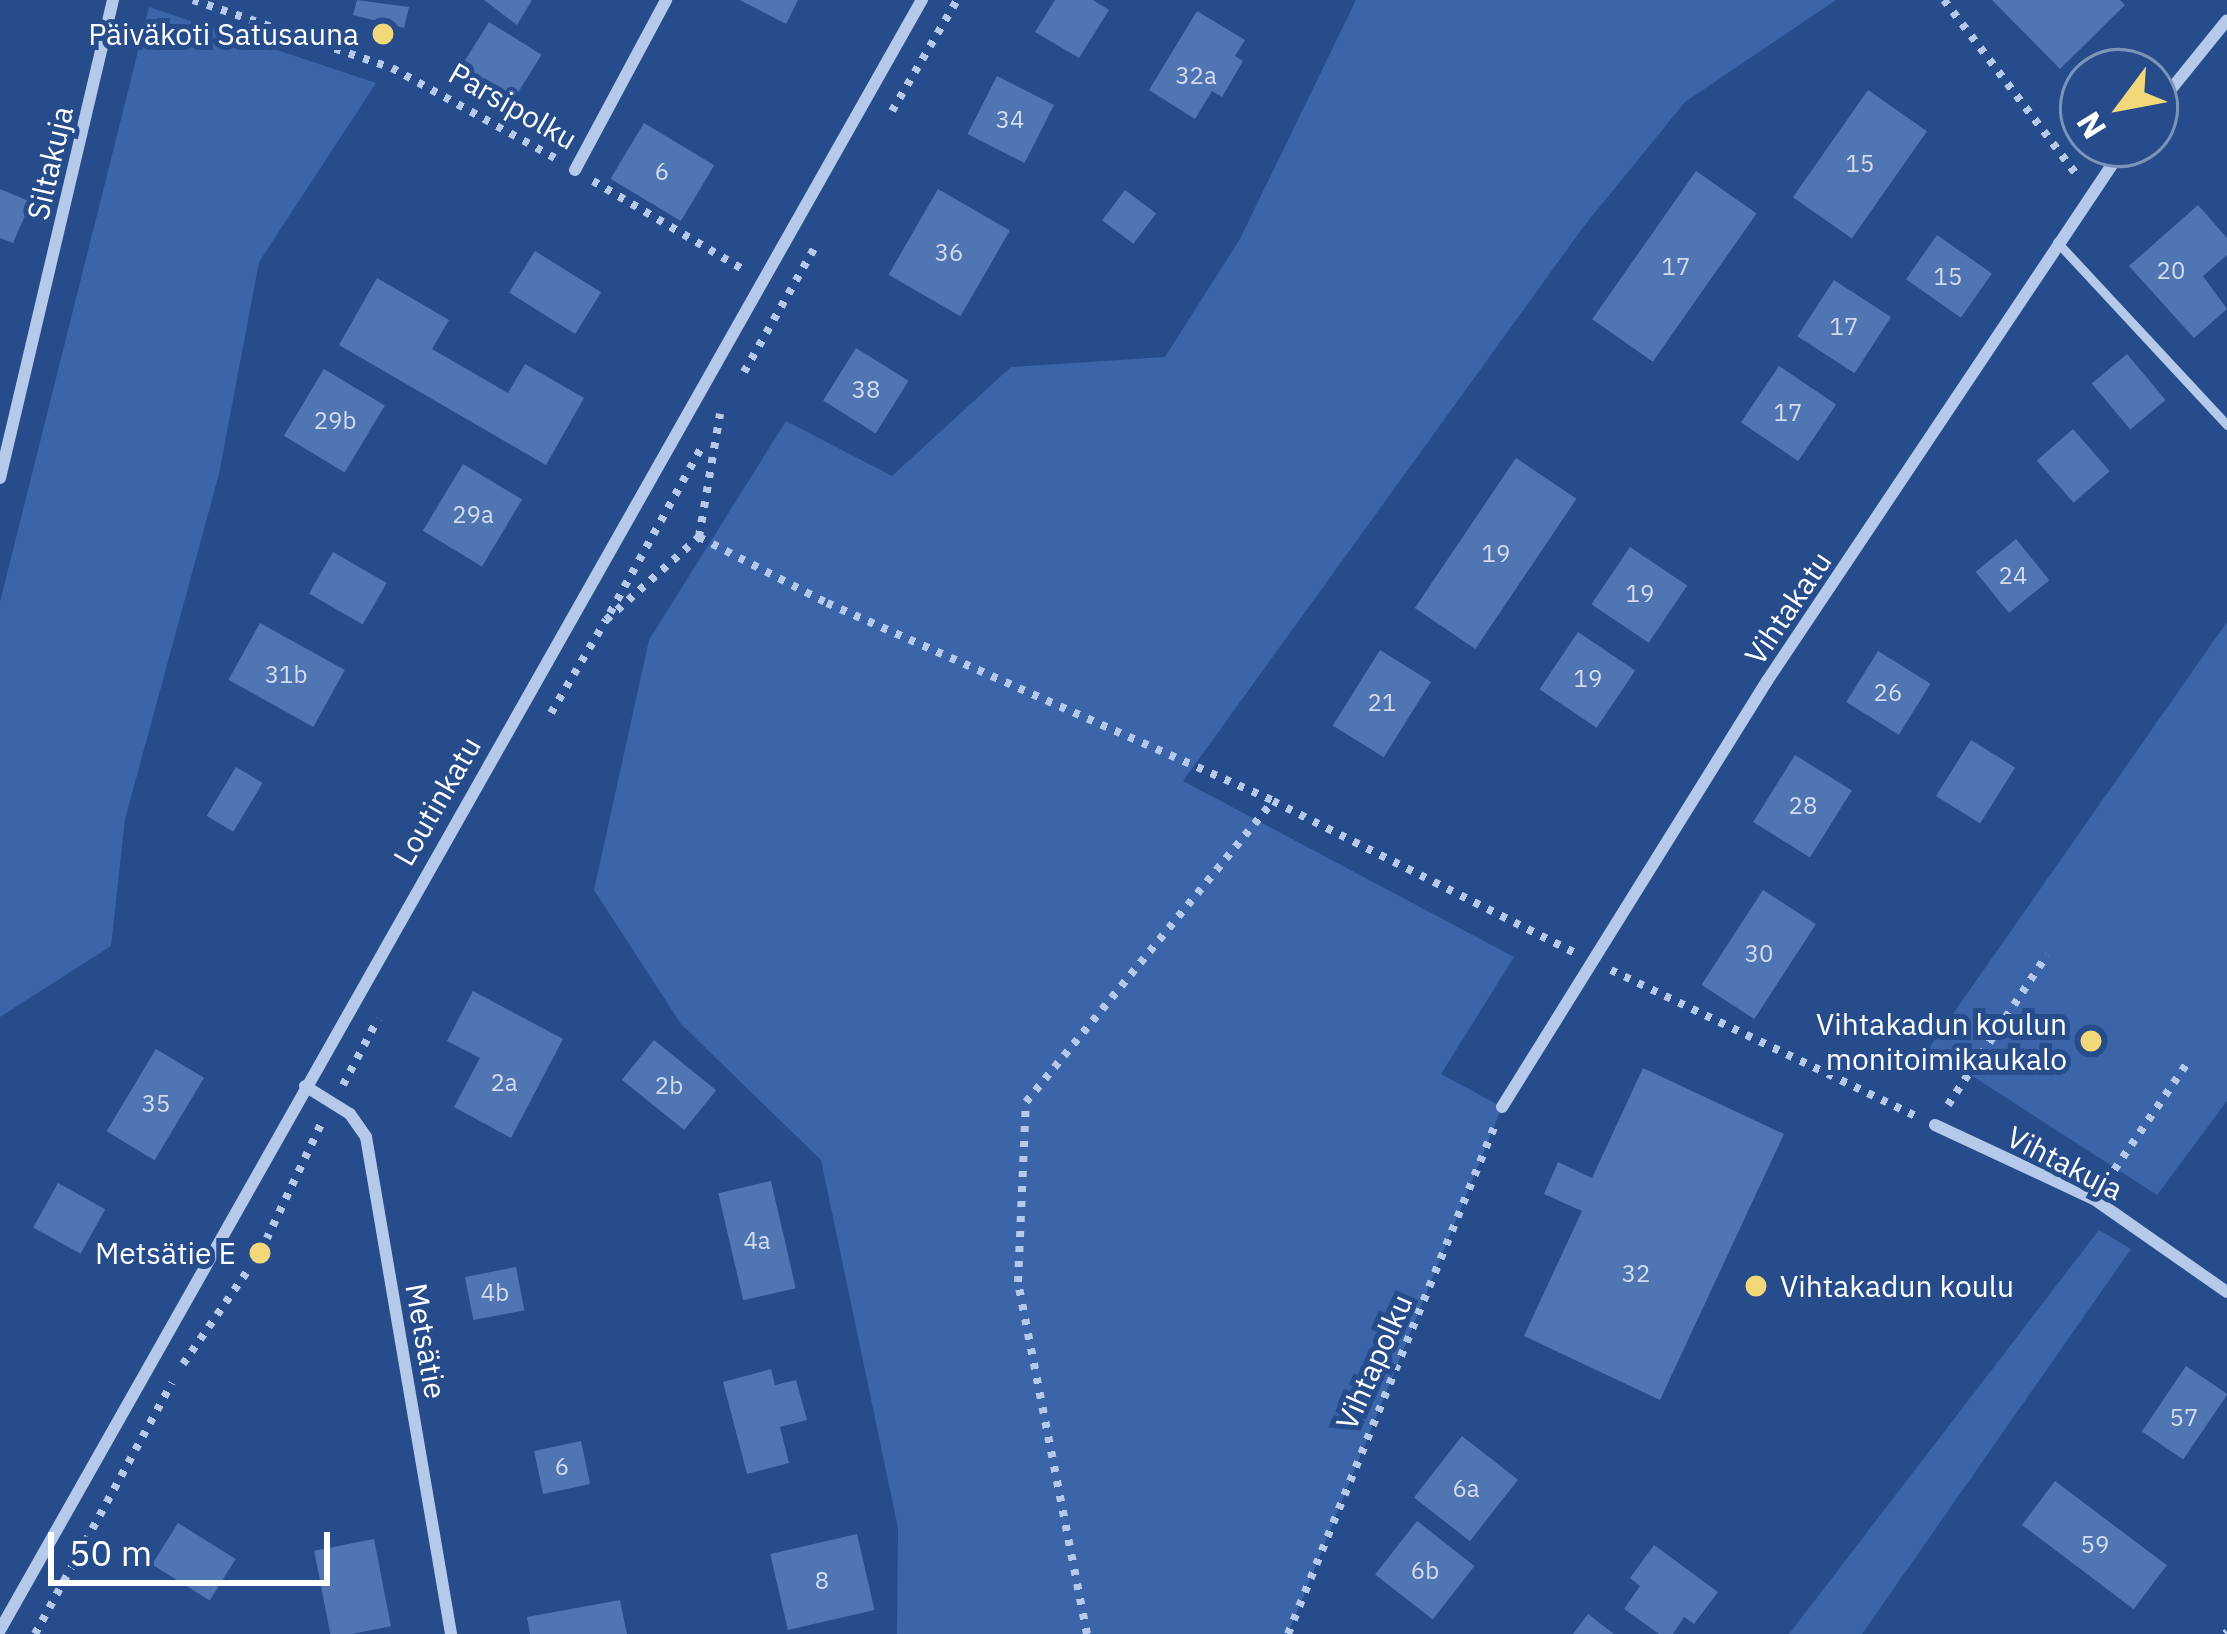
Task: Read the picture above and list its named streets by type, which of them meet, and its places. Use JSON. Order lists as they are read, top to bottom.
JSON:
{
  "streets": {
    "street": [
      "Siltakuja",
      "Vihtakatu",
      "Loutinkatu",
      "Vihtakuja",
      "Metsätie"
    ],
    "path": ["Parsipolku", "Vihtapolku"]
  },
  "crossings": [
    ["Parsipolku", "Loutinkatu"],
    ["Vihtakatu", "Vihtapolku"],
    ["Loutinkatu", "Metsätie"]
  ],
  "places": [
    "Päiväkoti Satusauna",
    "Vihtakadun koulun monitoimikaukalo",
    "Metsätie E",
    "Vihtakadun koulu"
  ],
  "house_numbers": [
    "32a",
    "34",
    "15",
    "6",
    "36",
    "17",
    "20",
    "15",
    "17",
    "38",
    "17",
    "29b",
    "29a",
    "19",
    "24",
    "19",
    "31b",
    "19",
    "26",
    "21",
    "28",
    "30",
    "2a",
    "2b",
    "35",
    "4a",
    "32",
    "4b",
    "57",
    "6",
    "6a",
    "59",
    "6b",
    "8"
  ],
  "scale_bar": "50 m",
  "north": "bottom left"
}
